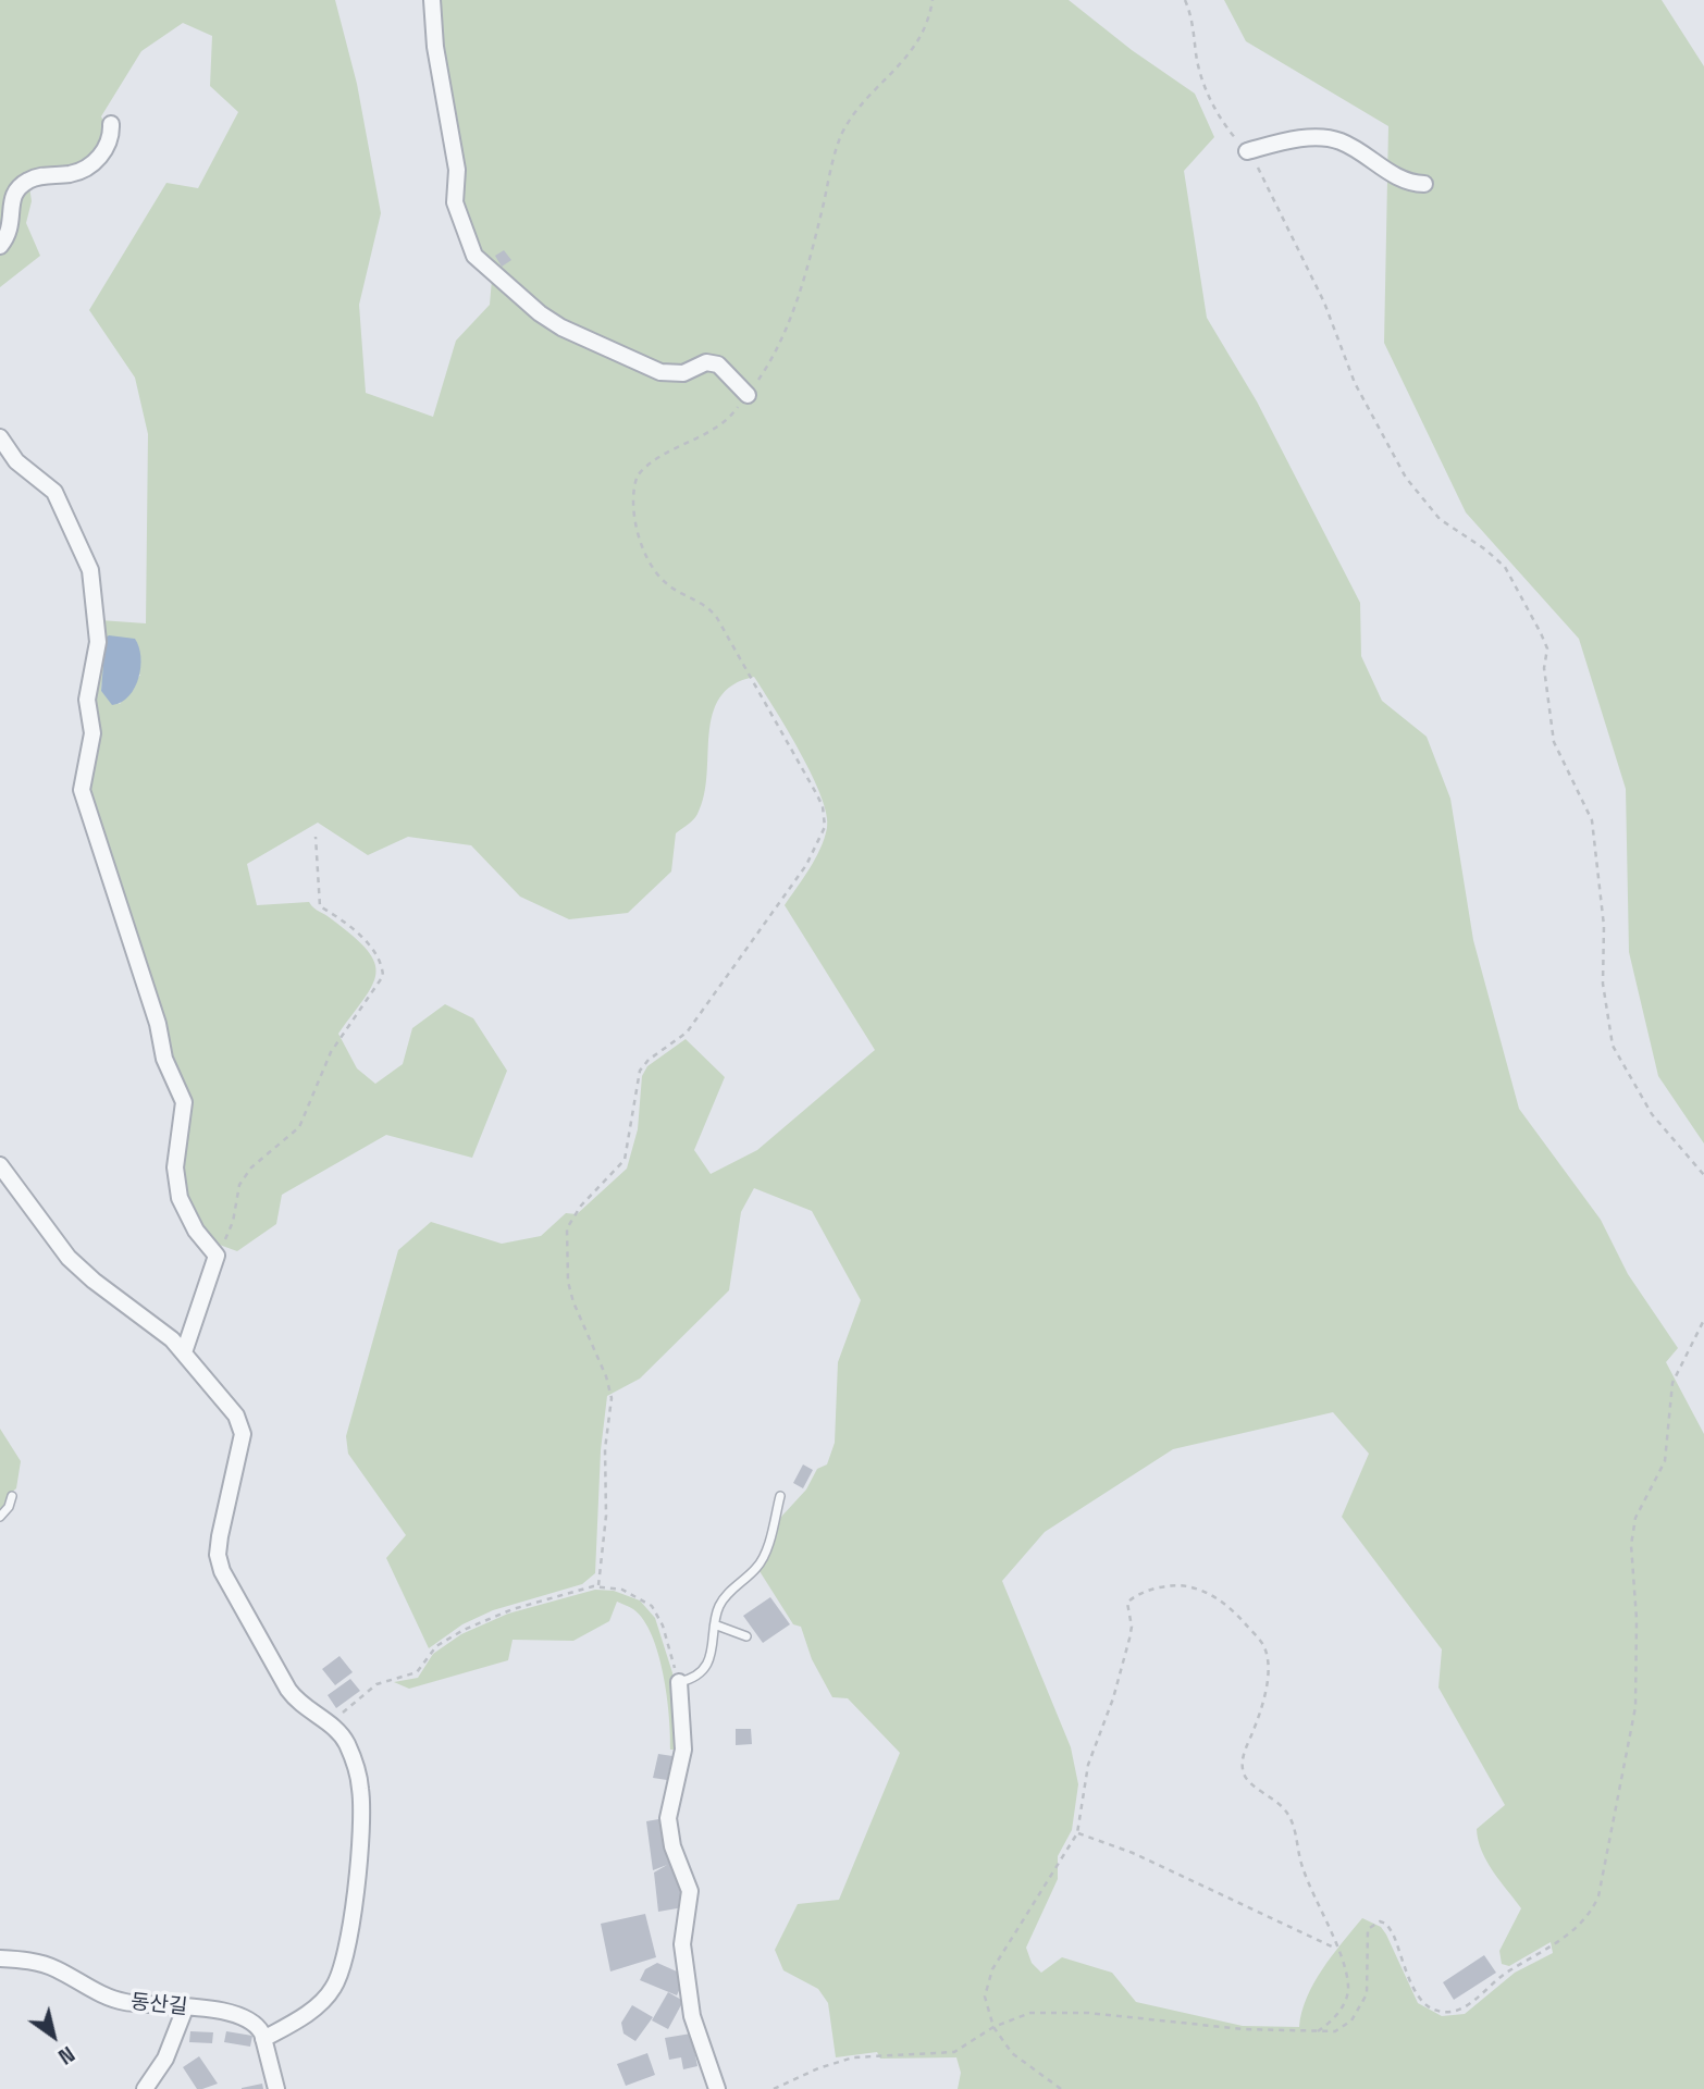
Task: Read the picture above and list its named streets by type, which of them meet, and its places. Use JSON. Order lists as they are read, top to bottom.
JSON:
{
  "streets": {
    "street": ["동산길"]
  },
  "north": "bottom right"
}
